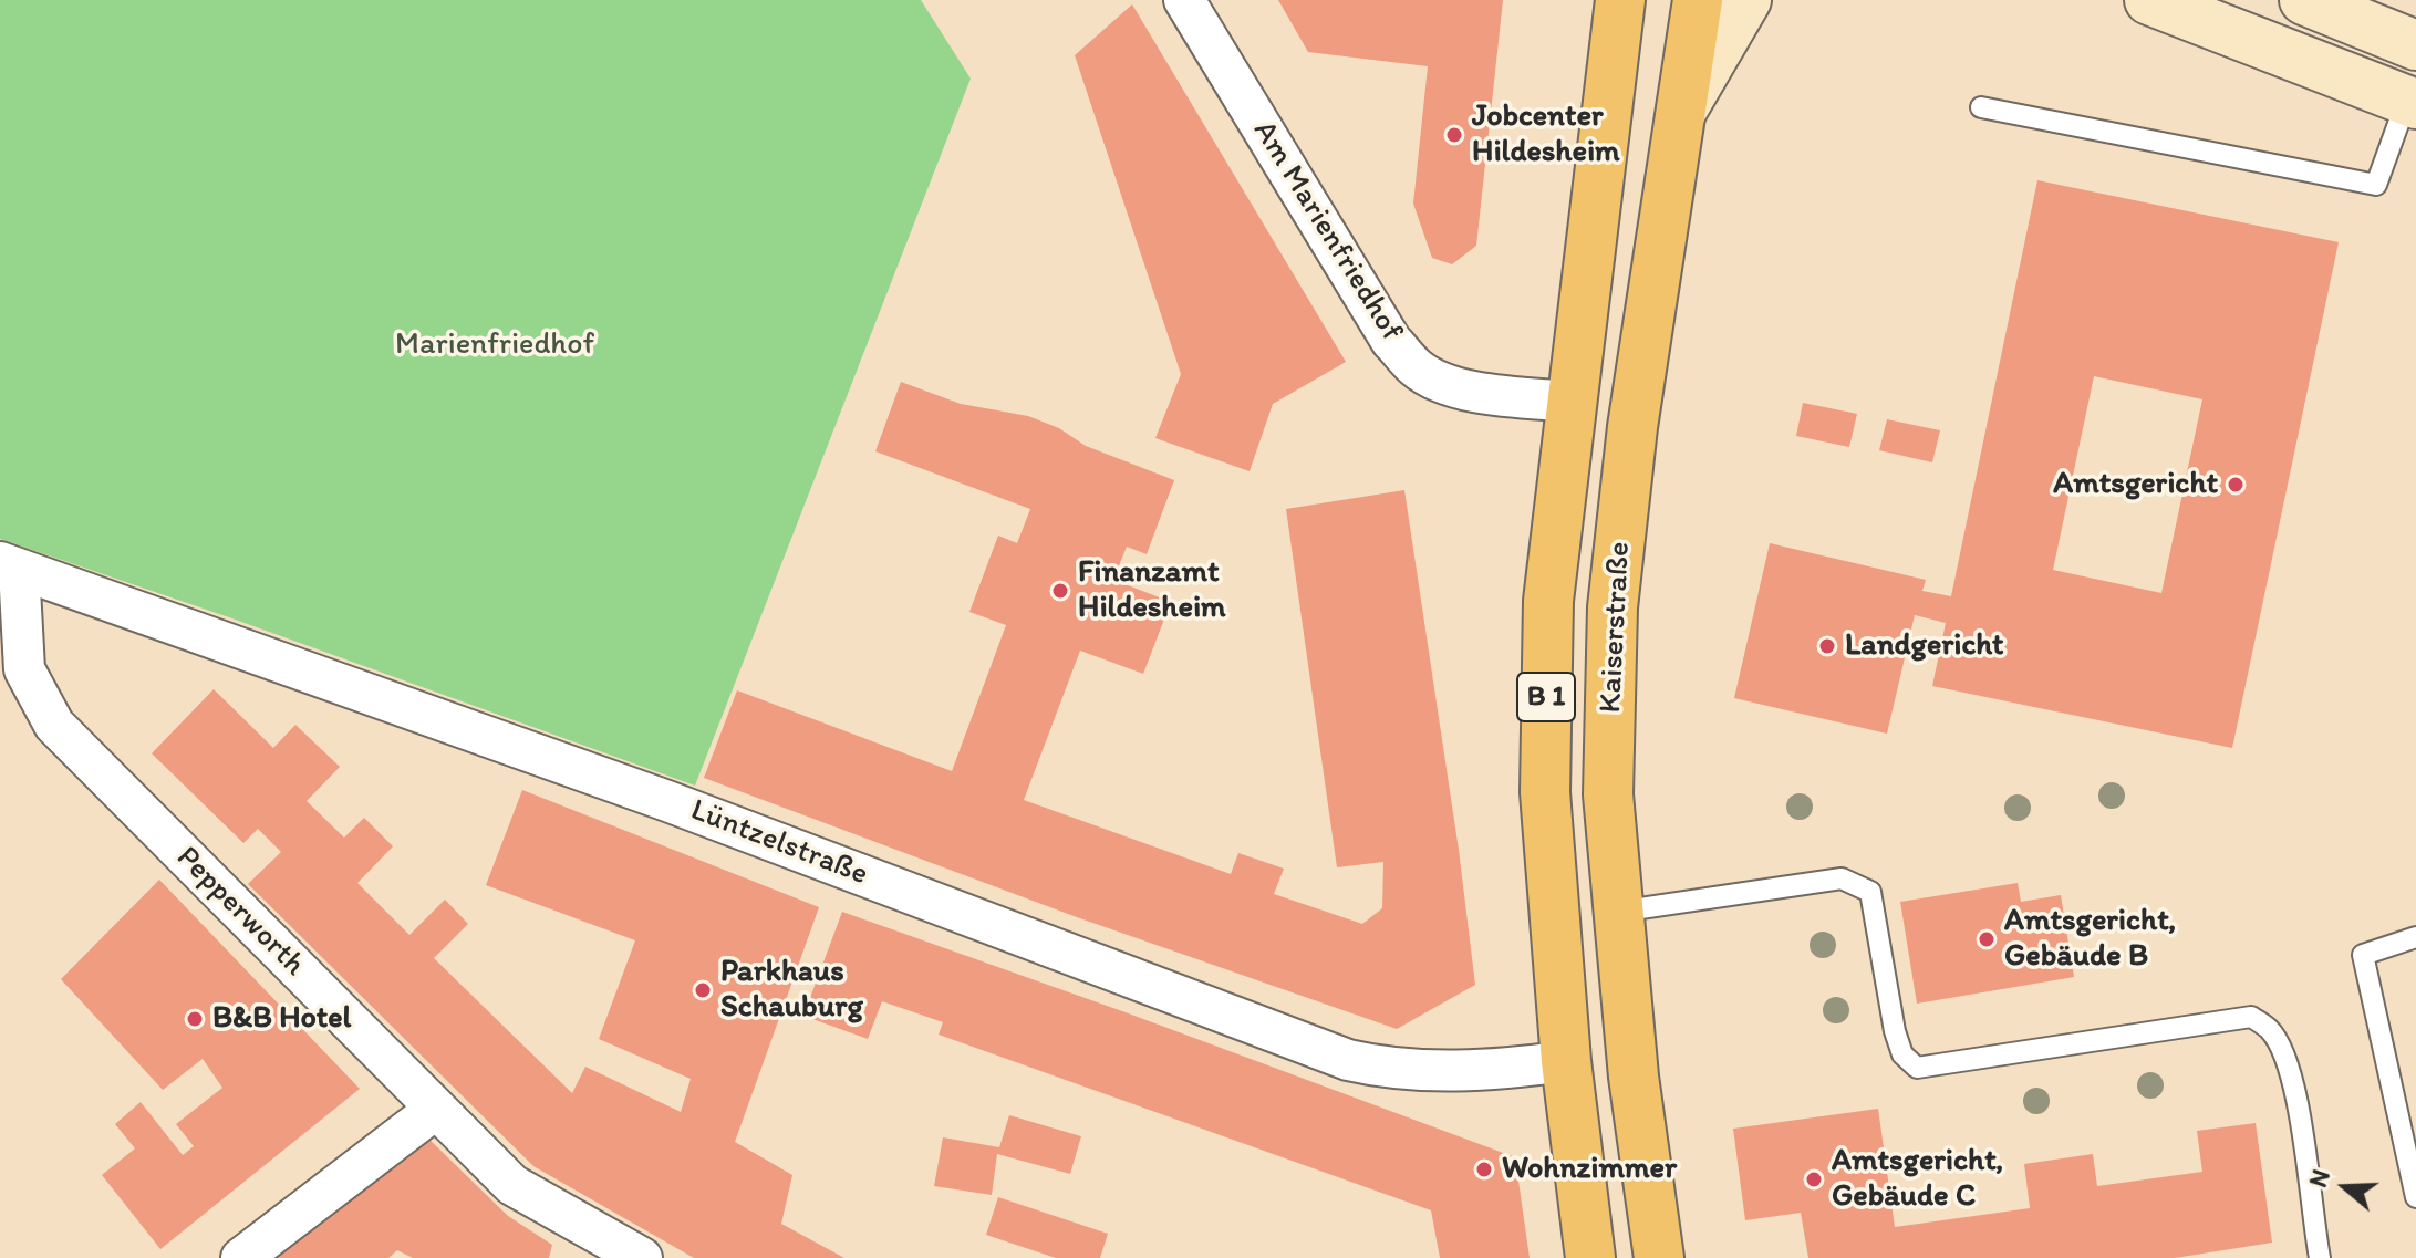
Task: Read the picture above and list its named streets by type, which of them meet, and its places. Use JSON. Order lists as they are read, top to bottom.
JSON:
{
  "streets": {
    "main road": ["Kaiserstraße", "B 1"],
    "street": ["Am Marienfriedhof", "Lüntzelstraße", "Pepperworth"]
  },
  "crossings": [
    ["Am Marienfriedhof", "Kaiserstraße"],
    ["Kaiserstraße", "Lüntzelstraße"],
    ["Lüntzelstraße", "Pepperworth"]
  ],
  "parks": ["Marienfriedhof"],
  "places": [
    "Jobcenter Hildesheim",
    "Amtsgericht",
    "Finanzamt Hildesheim",
    "Landgericht",
    "Amtsgericht, Gebäude B",
    "Parkhaus Schauburg",
    "B&B Hotel",
    "Wohnzimmer",
    "Amtsgericht, Gebäude C"
  ],
  "north": "left"
}
